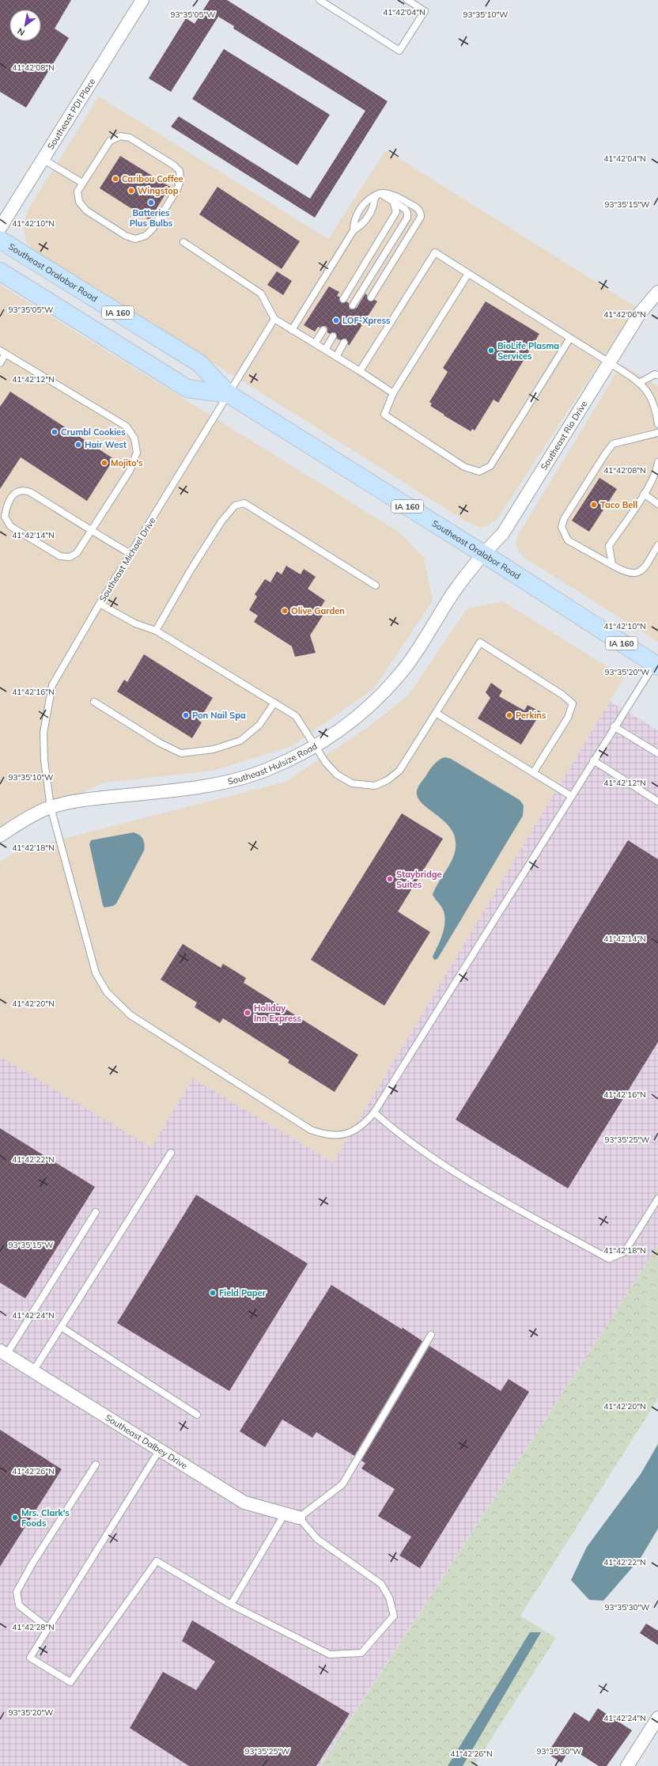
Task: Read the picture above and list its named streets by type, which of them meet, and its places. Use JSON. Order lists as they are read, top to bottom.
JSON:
{
  "streets": {
    "main road": ["Southeast Oralabor Road", "IA 160"],
    "street": [
      "Southeast PDI Place",
      "Southeast Rio Drive",
      "Southeast Hulsize Road",
      "Southeast Dalbey Drive"
    ],
    "lane": ["Southeast Michael Drive"]
  },
  "crossings": [
    ["Southeast Oralabor Road", "Southeast Rio Drive"],
    ["Southeast Oralabor Road", "Southeast Michael Drive"],
    ["Southeast Oralabor Road", "Southeast Hulsize Road"],
    ["Southeast Rio Drive", "Southeast Hulsize Road"],
    ["Southeast Michael Drive", "Southeast Hulsize Road"]
  ],
  "places": [
    "Caribou Coffee",
    "Wingstop",
    "Batteries Plus Bulbs",
    "LOF-Xpress",
    "BioLife Plasma Services",
    "Crumbl Cookies",
    "Hair West",
    "Mojito's",
    "Taco Bell",
    "Olive Garden",
    "Pon Nail Spa",
    "Perkins",
    "Staybridge Suites",
    "Holiday Inn Express",
    "Field Paper",
    "Mrs. Clark's Foods"
  ],
  "north": "bottom left",
  "coordinates": [
    "41°42'04\"N",
    "93°35'05\"W",
    "93°35'10\"W",
    "41°42'08\"N",
    "93°35'15\"W",
    "41°42'10\"N",
    "41°42'06\"N",
    "41°42'12\"N",
    "41°42'14\"N",
    "93°35'20\"W",
    "41°42'16\"N",
    "41°42'18\"N",
    "41°42'20\"N",
    "93°35'25\"W",
    "41°42'22\"N",
    "41°42'24\"N",
    "41°42'26\"N",
    "93°35'30\"W",
    "41°42'28\"N"
  ]
}
